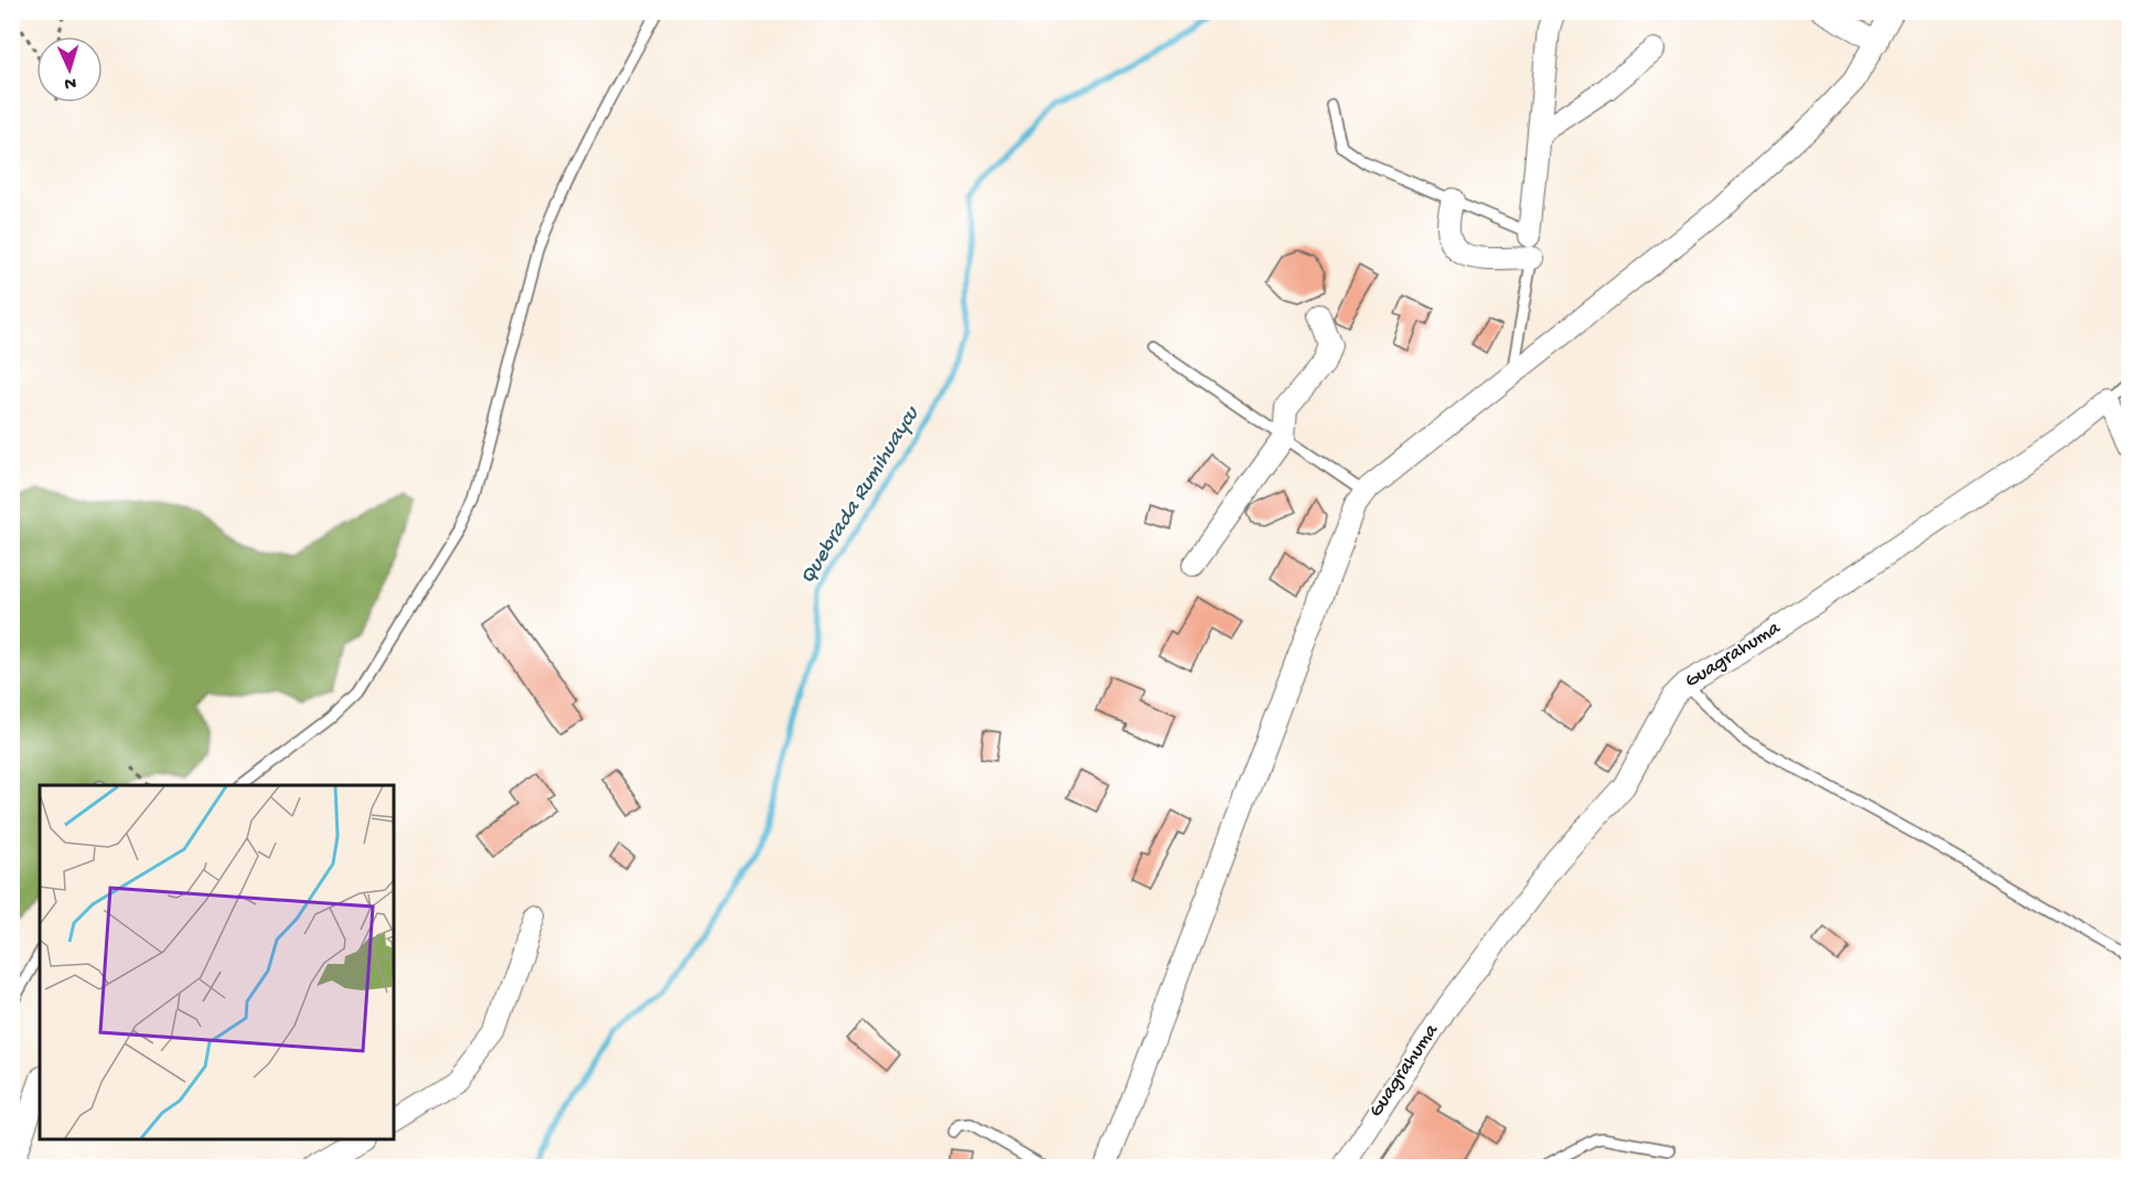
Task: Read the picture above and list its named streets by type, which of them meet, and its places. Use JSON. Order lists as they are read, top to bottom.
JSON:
{
  "streets": {
    "street": ["Guagrahuma"]
  },
  "water": ["Quebrada Rumihuaycu"],
  "north": "bottom"
}
